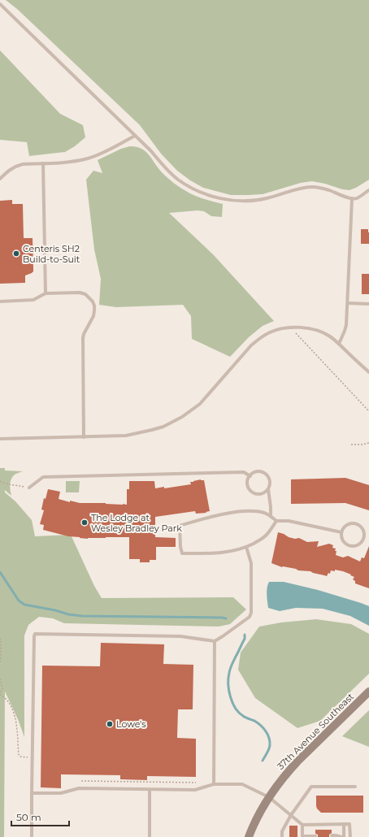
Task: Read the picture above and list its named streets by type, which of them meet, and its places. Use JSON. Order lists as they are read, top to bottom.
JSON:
{
  "streets": {
    "main road": ["37th Avenue Southeast"]
  },
  "places": ["Centeris SH2 Build-to-Suit", "The Lodge at Wesley Bradley Park", "Lowe's"],
  "scale_bar": "50 m"
}
